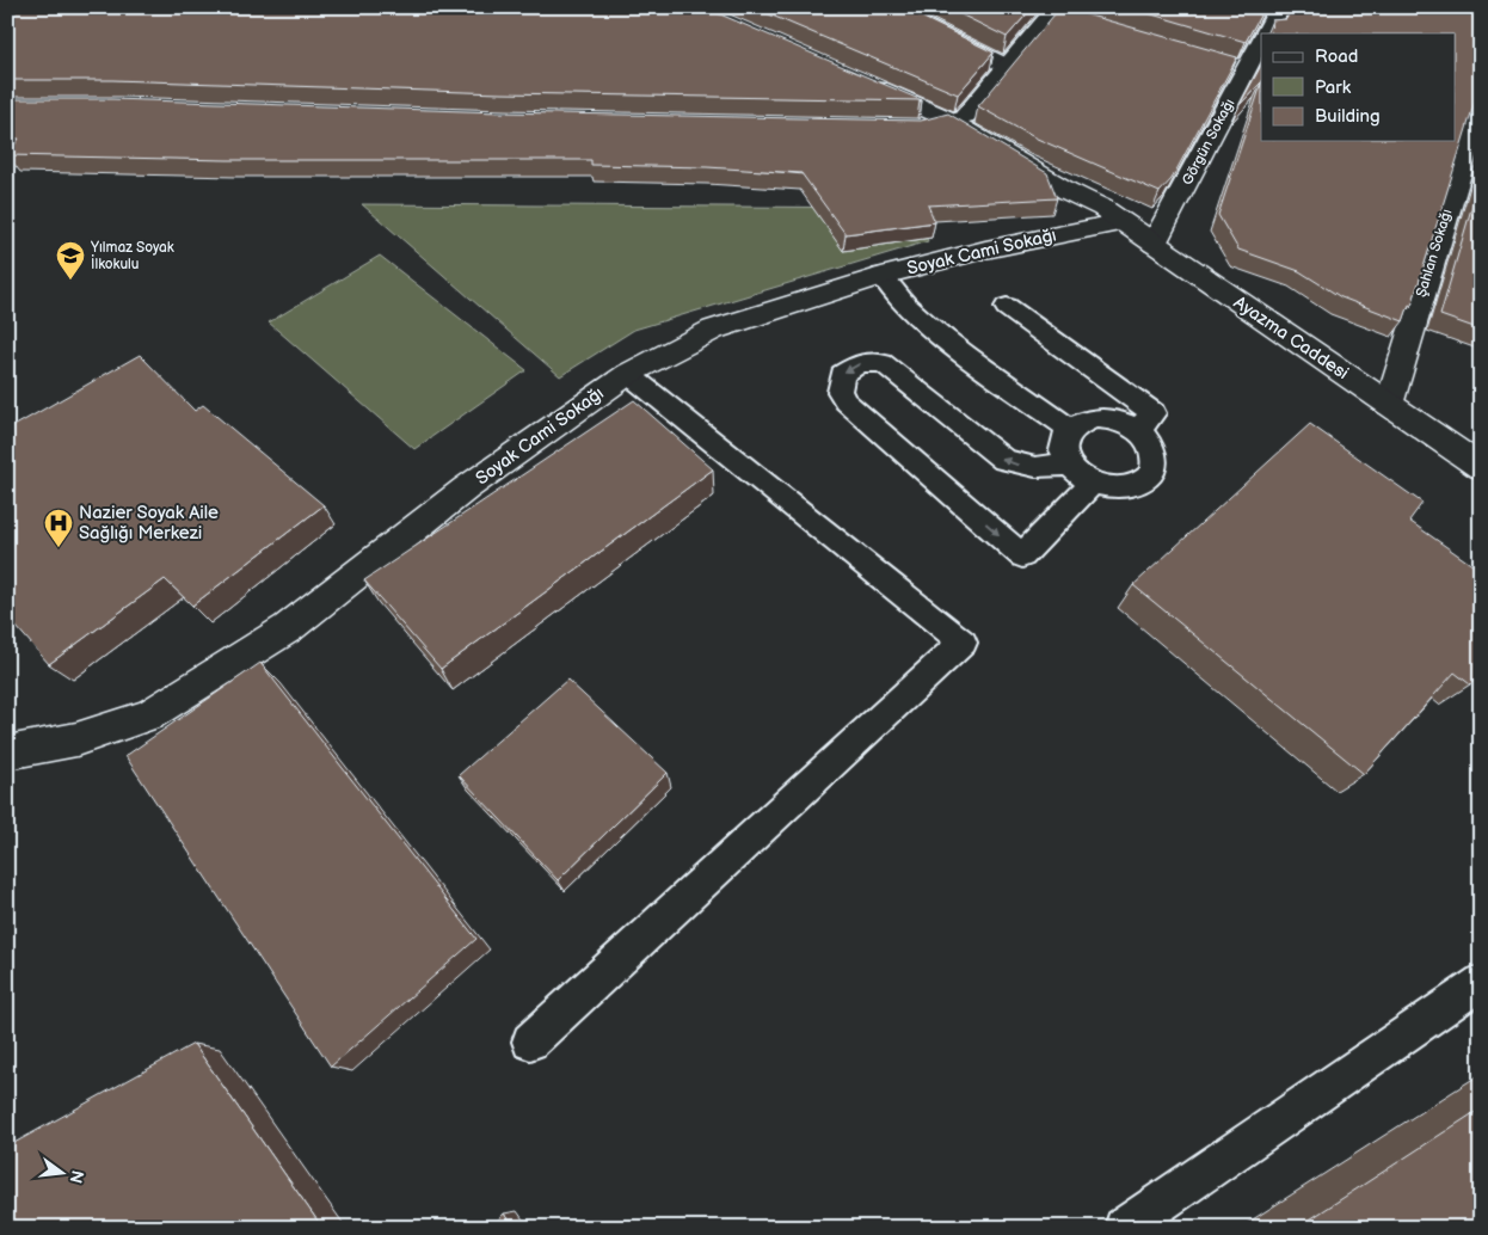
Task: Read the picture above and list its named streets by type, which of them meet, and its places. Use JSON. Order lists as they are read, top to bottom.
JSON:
{
  "streets": {
    "street": [
      "Görgün Sokağı",
      "Soyak Cami Sokağı",
      "Şahlan Sokağı",
      "Ayazma Caddesi"
    ]
  },
  "crossings": [
    ["Görgün Sokağı", "Ayazma Caddesi"],
    ["Soyak Cami Sokağı", "Ayazma Caddesi"],
    ["Şahlan Sokağı", "Ayazma Caddesi"]
  ],
  "places": {
    "school or university": ["Yılmaz Soyak İlkokulu"],
    "hospital": ["Nazier Soyak Aile Sağlığı Merkezi"]
  },
  "legend": ["Road", "Park", "Building"],
  "north": "right"
}
